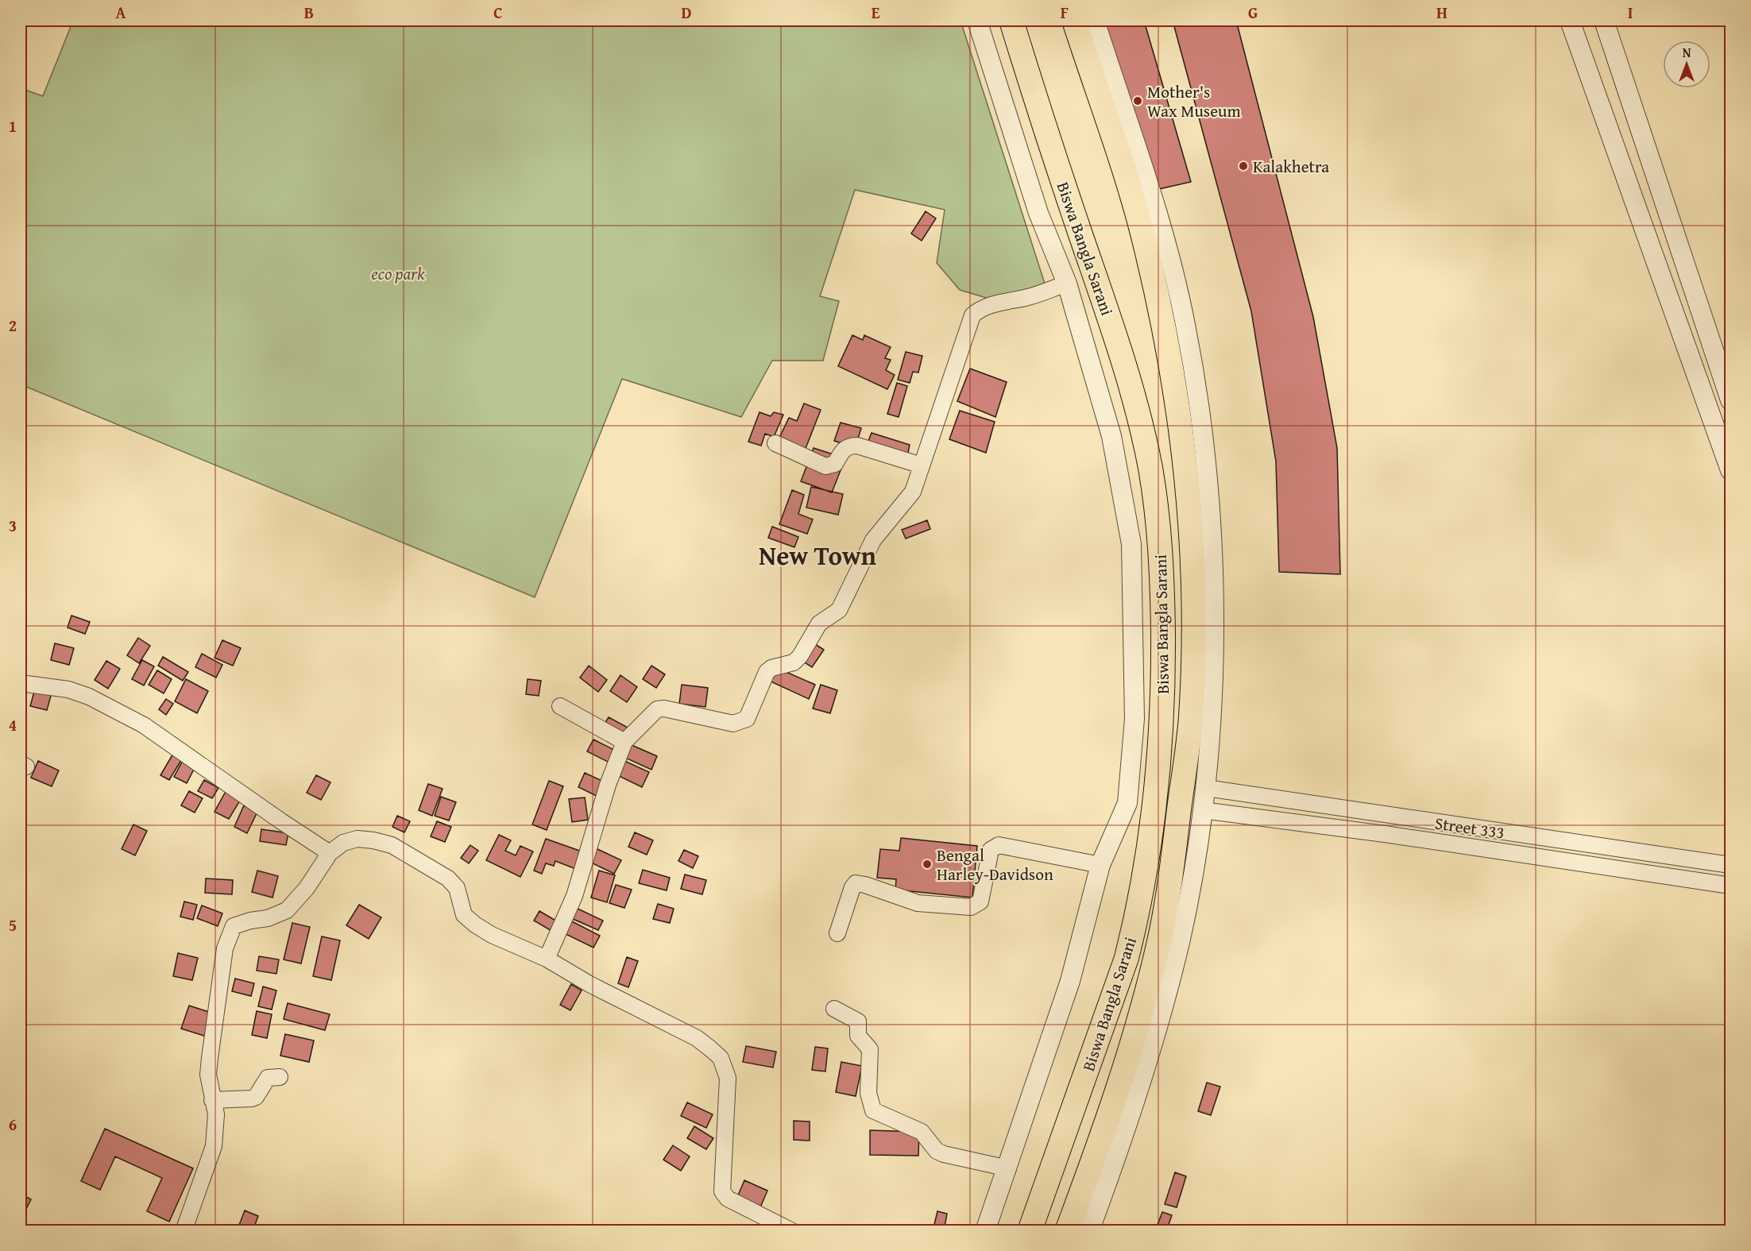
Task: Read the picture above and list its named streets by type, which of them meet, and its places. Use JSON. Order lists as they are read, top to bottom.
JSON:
{
  "streets": {
    "main road": ["Biswa Bangla Sarani"],
    "street": ["Street 333"]
  },
  "districts": ["New Town"],
  "parks": ["eco park"],
  "places": ["Mother's Wax Museum", "Kalakhetra", "Bengal Harley-Davidson"],
  "north": "top",
  "grid": {
    "columns": [
      "A",
      "B",
      "C",
      "D",
      "E",
      "F",
      "G",
      "H",
      "I"
    ],
    "rows": [
      "1",
      "2",
      "3",
      "4",
      "5",
      "6"
    ]
  }
}
